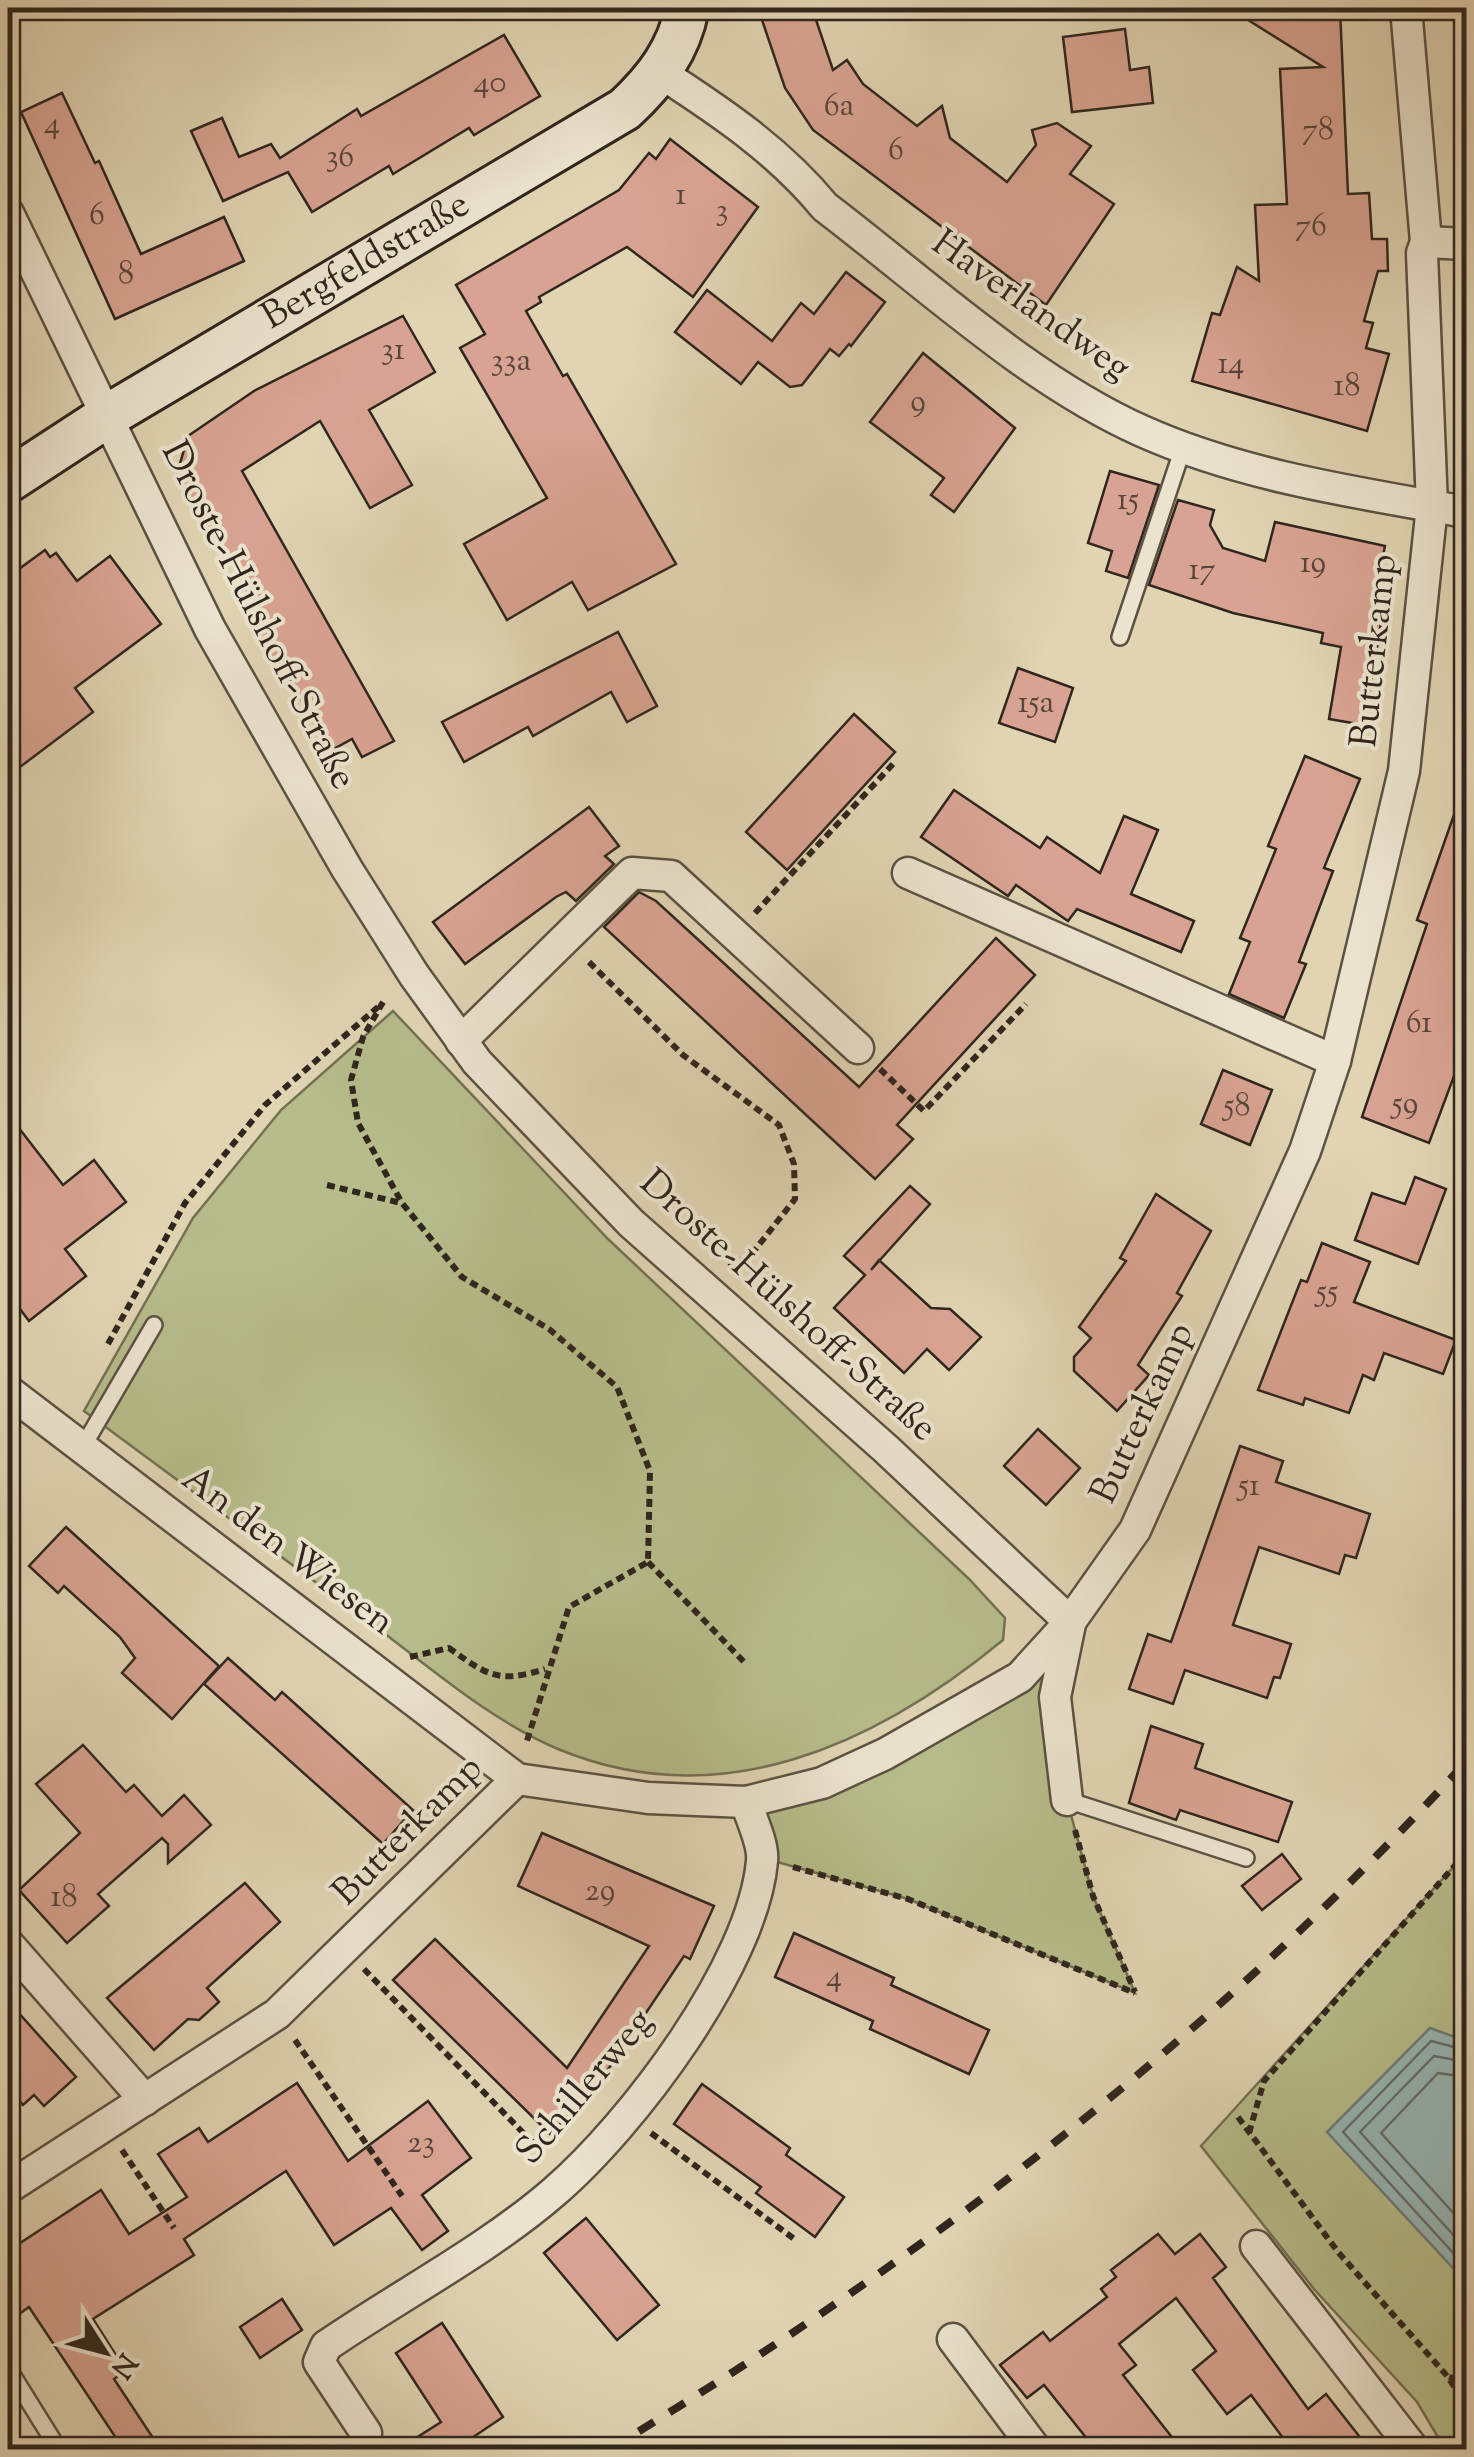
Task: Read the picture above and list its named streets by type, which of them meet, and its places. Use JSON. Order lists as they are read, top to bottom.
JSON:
{
  "streets": {
    "street": [
      "Bergfeldstraße",
      "Haverlandweg",
      "Droste-Hülshoff-Straße",
      "Butterkamp",
      "An den Wiesen",
      "Schillerweg"
    ]
  },
  "crossings": [
    ["Bergfeldstraße", "Haverlandweg"],
    ["Bergfeldstraße", "Droste-Hülshoff-Straße"],
    ["Haverlandweg", "Butterkamp"],
    ["Droste-Hülshoff-Straße", "Butterkamp"],
    ["Butterkamp", "An den Wiesen"]
  ],
  "house_numbers": [
    "40",
    "6a",
    "4",
    "78",
    "6",
    "36",
    "1",
    "3",
    "6",
    "76",
    "8",
    "31",
    "33a",
    "14",
    "18",
    "9",
    "15",
    "19",
    "17",
    "15a",
    "61",
    "59",
    "58",
    "55",
    "51",
    "29",
    "18",
    "4",
    "23"
  ],
  "north": "bottom right"
}
